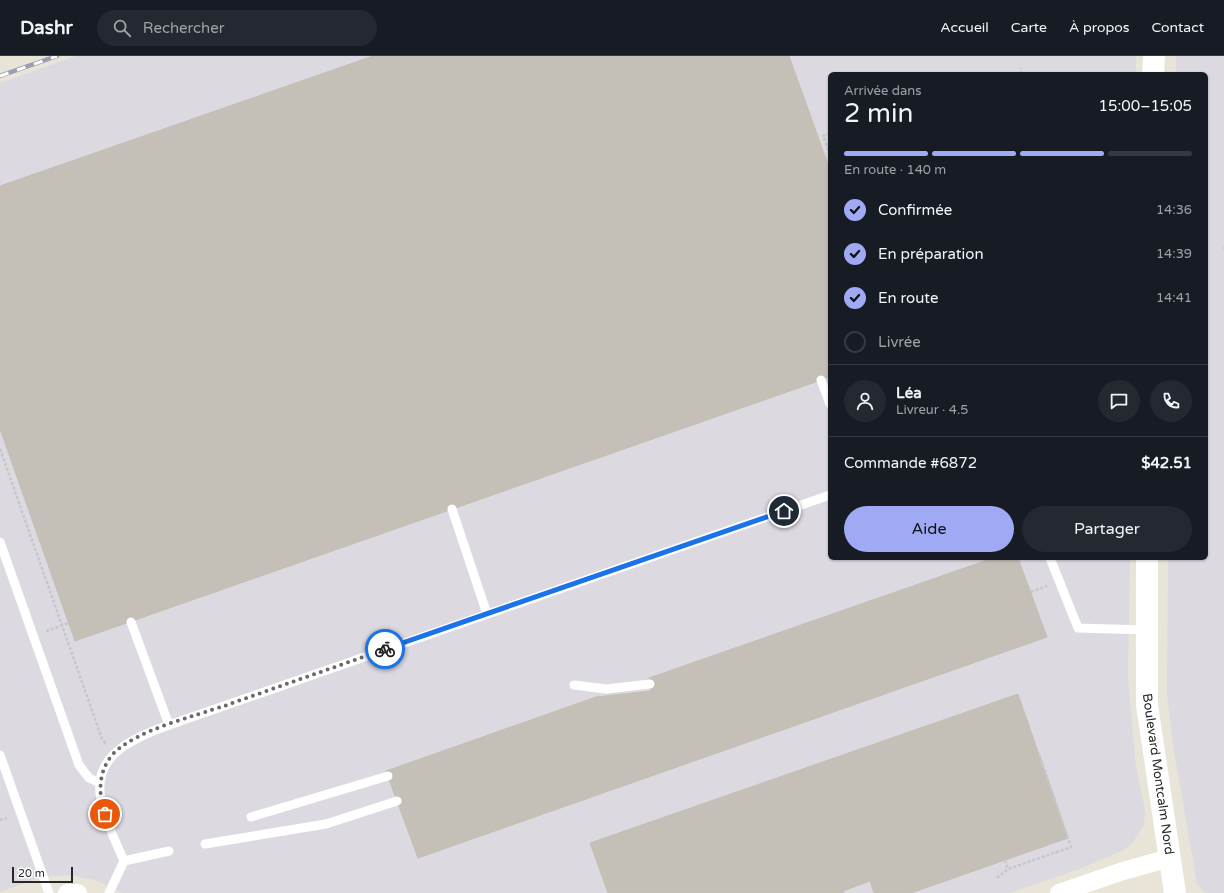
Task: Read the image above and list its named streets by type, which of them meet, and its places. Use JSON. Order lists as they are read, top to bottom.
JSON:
{
  "streets": {
    "street": ["Boulevard Montcalm Nord"]
  },
  "scale_bar": "20 m",
  "page": {
    "header": "Dashr",
    "search": "Rechercher",
    "nav": [
      "Accueil",
      "Carte",
      "À propos",
      "Contact"
    ],
    "heading": ["2 min", "Arrivée dans", "15:00–15:05"],
    "panel": [
      "Léa",
      "Livreur · 4.5",
      "Commande #6872",
      "$42.51"
    ],
    "bar": "En route · 140 m",
    "list": [
      ["Confirmée", "14:36"],
      ["En préparation", "14:39"],
      ["En route", "14:41"],
      "Livrée"
    ],
    "buttons": ["Aide", "Partager"],
    "scale": "20 m"
  }
}
